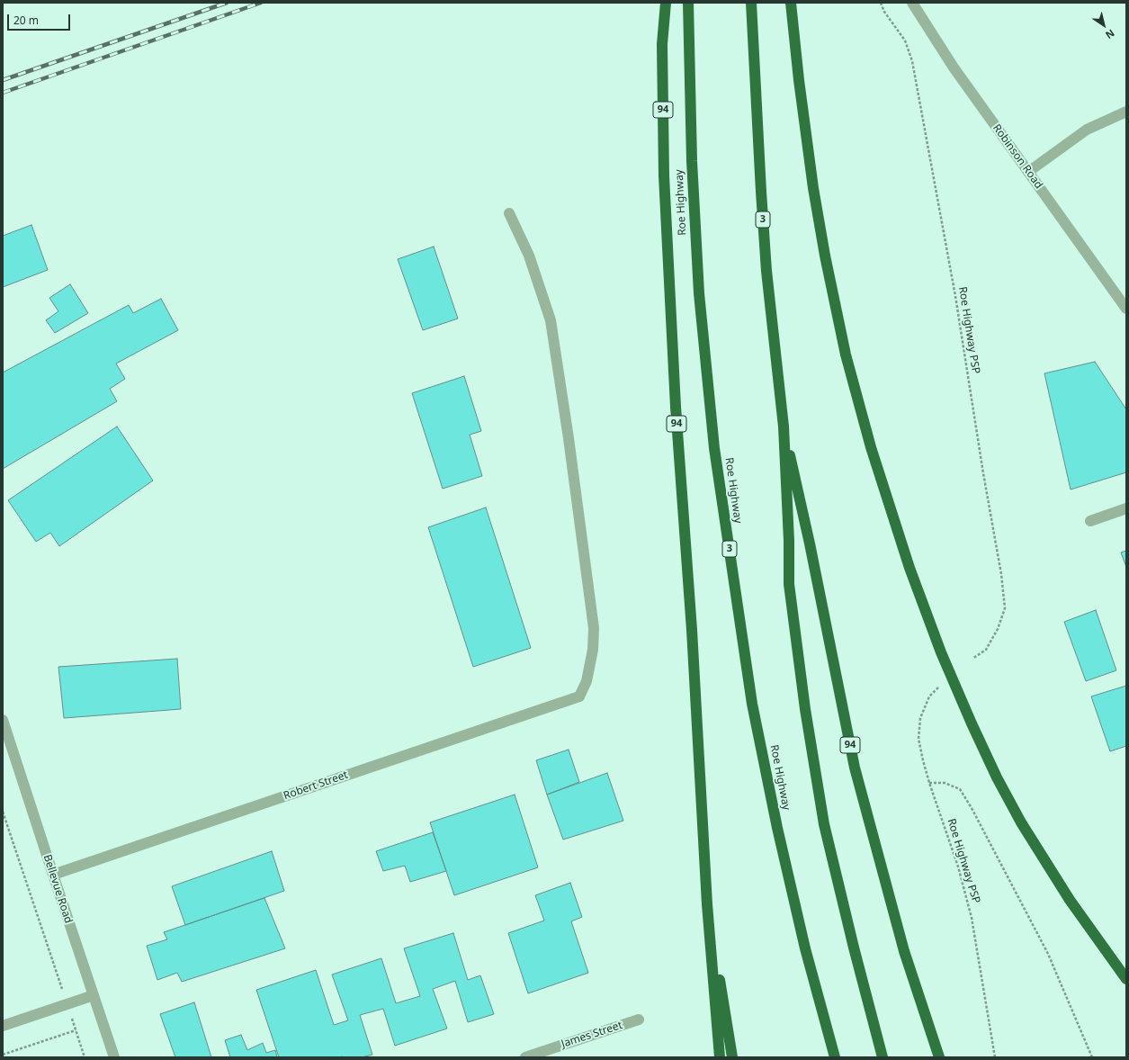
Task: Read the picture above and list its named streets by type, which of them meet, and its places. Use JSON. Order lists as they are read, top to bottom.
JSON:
{
  "streets": {
    "highway": ["94", "Roe Highway", "3"],
    "street": [
      "Robinson Road",
      "Robert Street",
      "Bellevue Road",
      "James Street"
    ],
    "path": ["Roe Highway PSP"]
  },
  "crossings": [
    ["94", "3"],
    ["Robert Street", "Bellevue Road"]
  ],
  "scale_bar": "20 m",
  "north": "bottom right"
}
